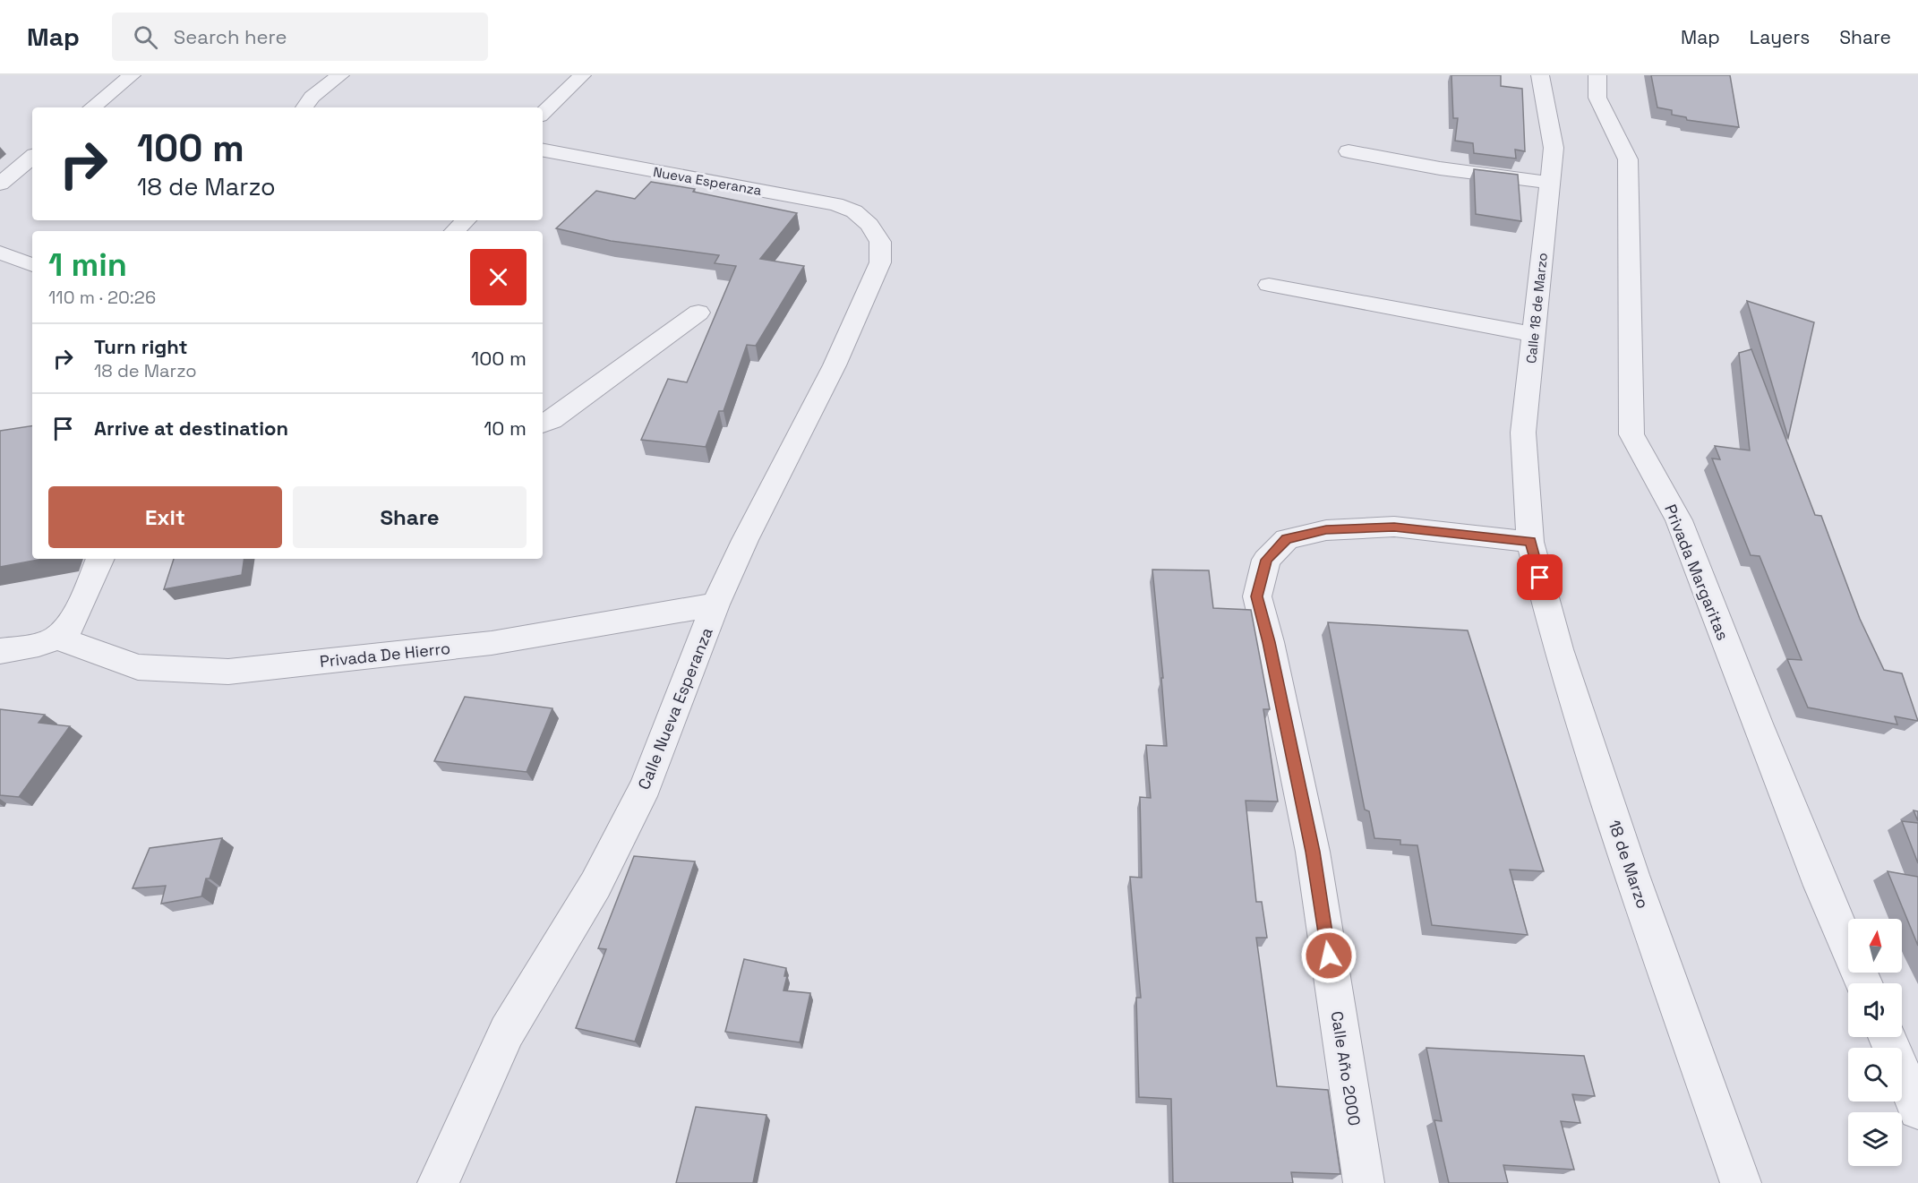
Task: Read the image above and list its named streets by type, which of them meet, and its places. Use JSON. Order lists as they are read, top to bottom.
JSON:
{
  "streets": {
    "street": [
      "Nueva Esperanza",
      "Calle 18 de Marzo",
      "Privada Margaritas",
      "Privada De Hierro",
      "Calle Nueva Esperanza",
      "18 de Marzo",
      "Calle Año 2000"
    ]
  },
  "crossings": [
    ["Nueva Esperanza", "Calle Nueva Esperanza"],
    ["Calle 18 de Marzo", "18 de Marzo"],
    ["Calle 18 de Marzo", "Calle Año 2000"],
    ["Privada De Hierro", "Calle Nueva Esperanza"],
    ["18 de Marzo", "Calle Año 2000"]
  ],
  "north": "top",
  "page": {
    "header": "Map",
    "search": "Search here",
    "nav": ["Map", "Layers", "Share"],
    "turn": ["100 m", "18 de Marzo"],
    "heading": ["1 min", "110 m · 20:26"],
    "list": [
      {
        "name": "Turn right",
        "note": "18 de Marzo",
        "value": "100 m"
      },
      {
        "name": "Arrive at destination",
        "value": "10 m"
      }
    ],
    "buttons": ["Exit", "Share"]
  }
}
